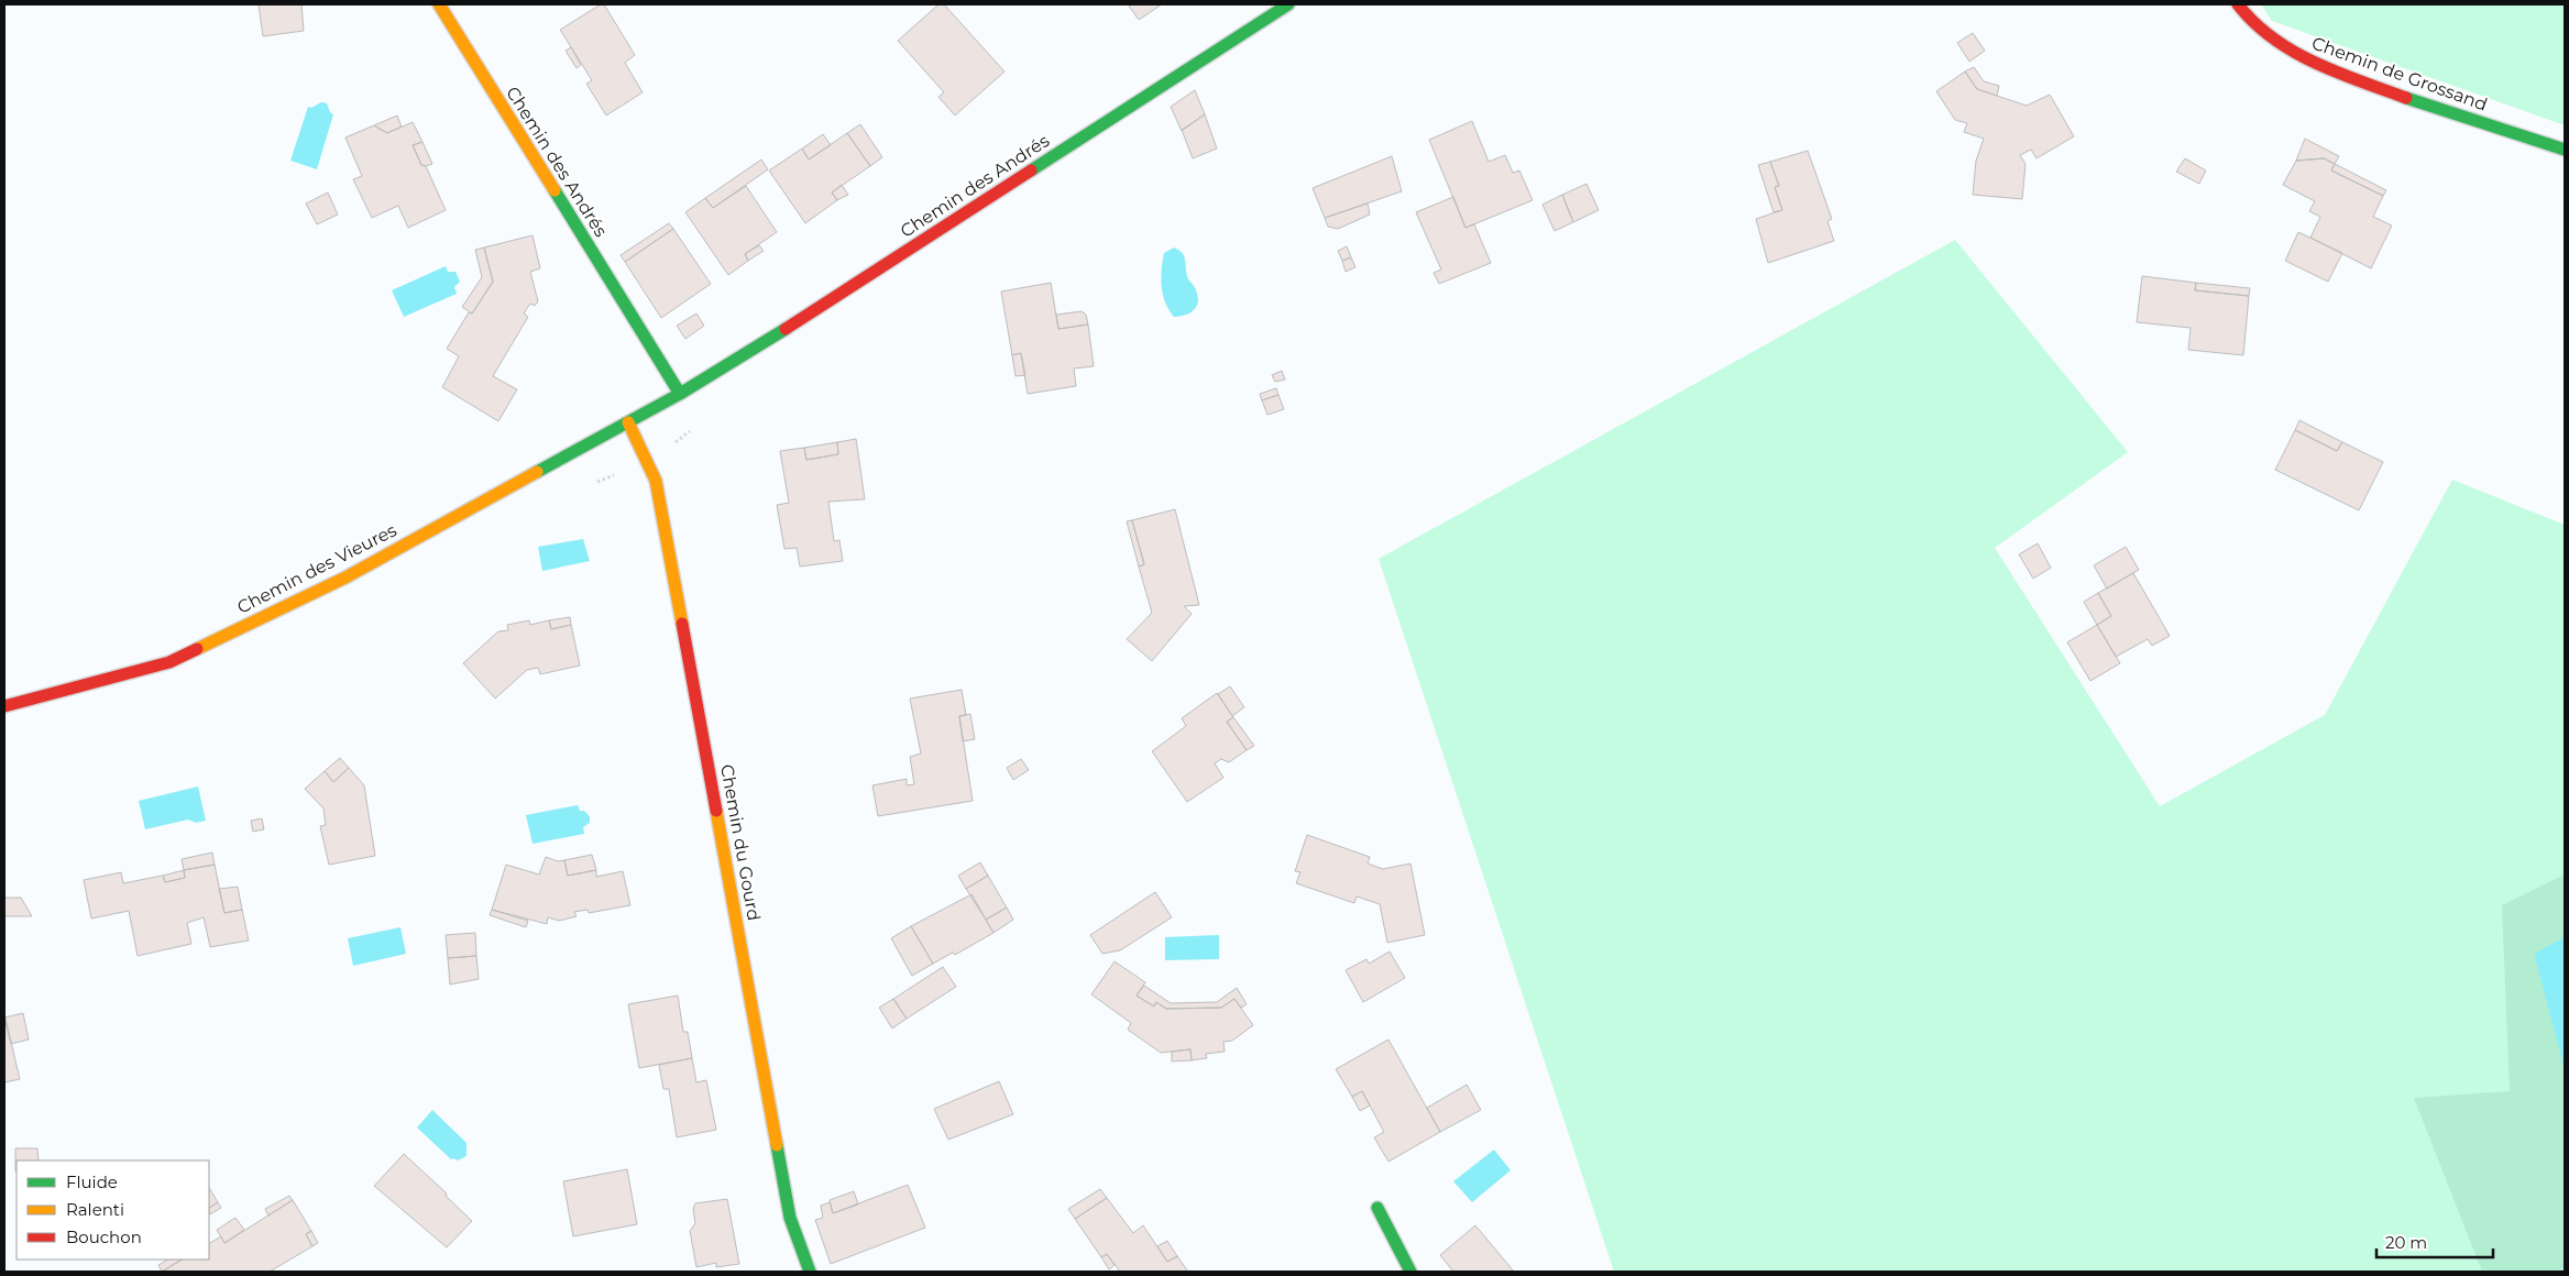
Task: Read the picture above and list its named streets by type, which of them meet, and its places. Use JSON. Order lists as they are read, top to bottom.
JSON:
{
  "streets": {
    "street": [
      "Chemin de Grossand",
      "Chemin des Andrés",
      "Chemin des Vieures",
      "Chemin du Gourd"
    ]
  },
  "crossings": [
    ["Chemin des Andrés", "Chemin des Vieures"],
    ["Chemin des Andrés", "Chemin du Gourd"],
    ["Chemin des Vieures", "Chemin du Gourd"]
  ],
  "legend": ["Fluide", "Ralenti", "Bouchon"],
  "scale_bar": "20 m"
}
